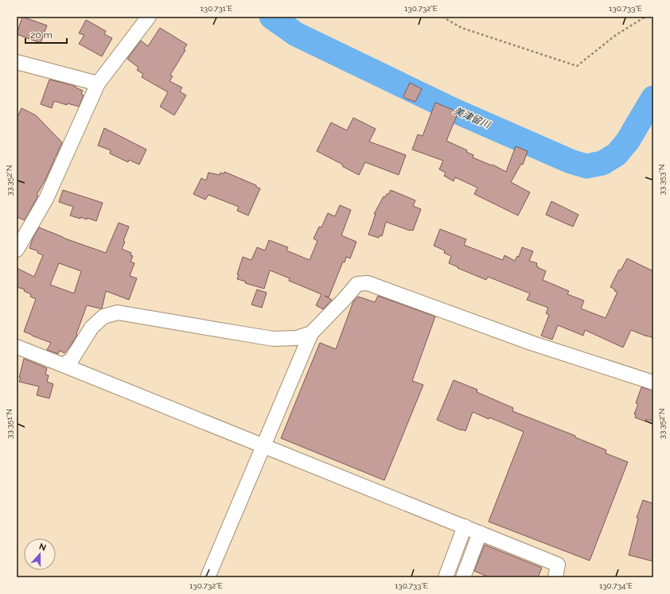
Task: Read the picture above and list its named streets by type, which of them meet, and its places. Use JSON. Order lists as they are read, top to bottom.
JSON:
{
  "water": ["美津留川"],
  "scale_bar": "20 m",
  "north": "top",
  "coordinates": [
    "130.731°E",
    "130.732°E",
    "130.733°E",
    "33.353°N",
    "33.352°N",
    "33.351°N",
    "130.734°E"
  ]
}
